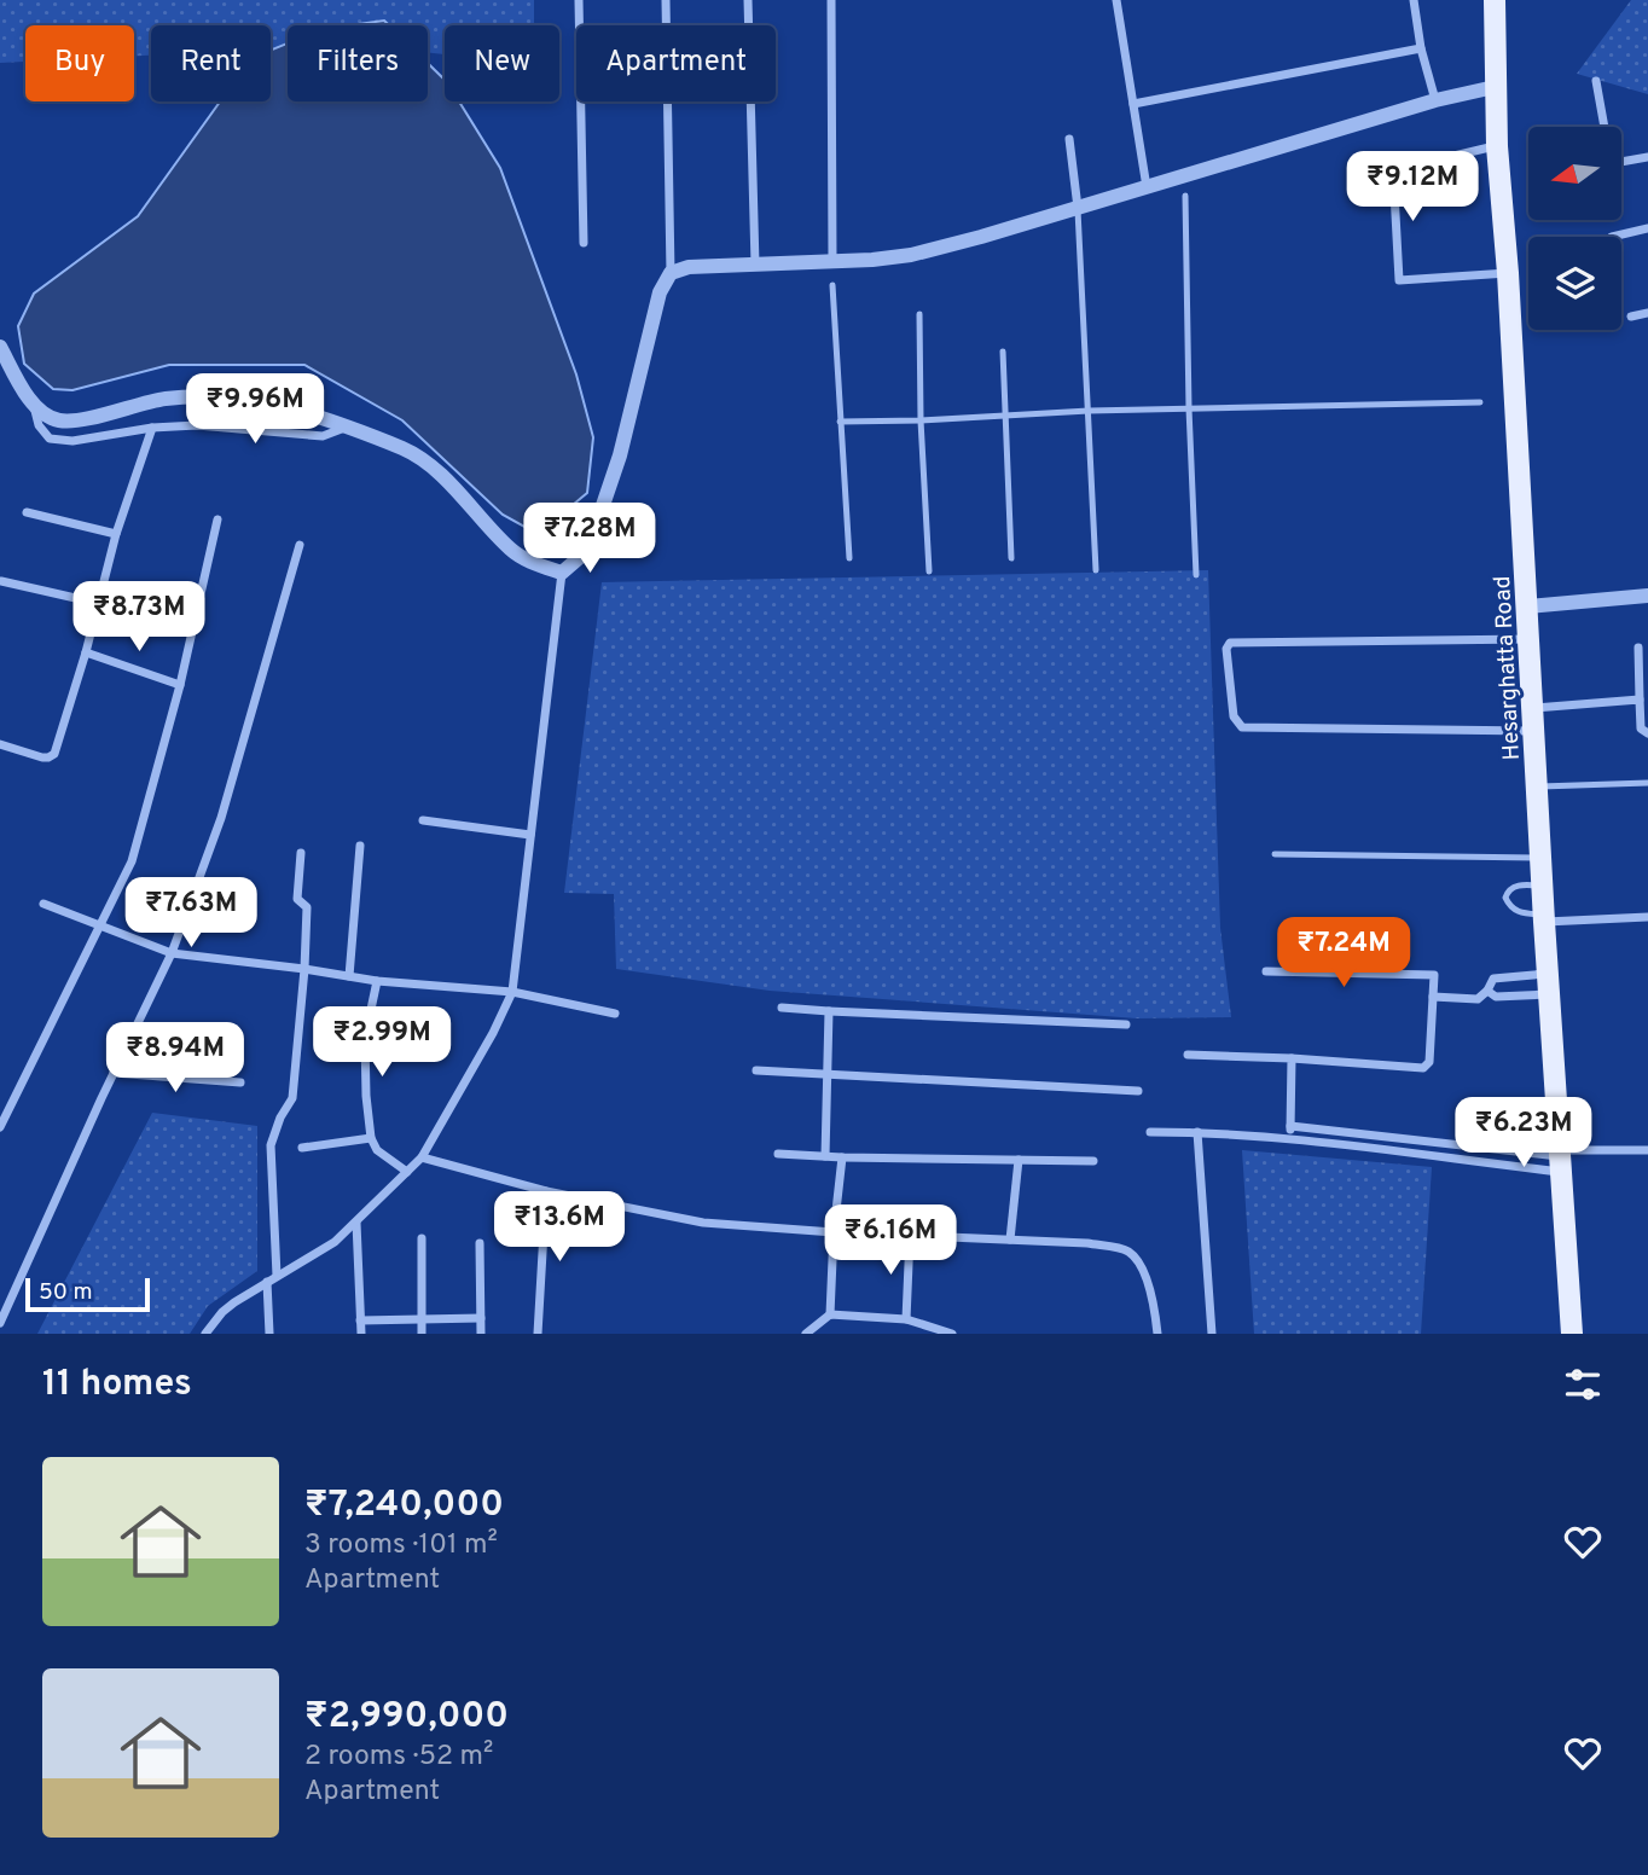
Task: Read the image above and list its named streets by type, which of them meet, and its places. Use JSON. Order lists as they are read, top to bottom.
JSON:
{
  "streets": {
    "main road": ["Hesarghatta Road"]
  },
  "scale_bar": "50 m",
  "north": "left",
  "page": {
    "chip": [
      "Buy",
      "Rent",
      "Filters",
      "New",
      "Apartment"
    ],
    "price": [
      "₹9.12M",
      "₹9.96M",
      "₹7.28M",
      "₹8.73M",
      "₹7.63M",
      "₹7.24M",
      "₹2.99M",
      "₹8.94M",
      "₹6.23M",
      "₹13.6M",
      "₹6.16M"
    ],
    "scale": "50 m",
    "heading": "11 homes",
    "list": [
      {
        "name": "₹7,240,000",
        "note": "3 rooms · 101 m² · Apartment"
      },
      {
        "name": "₹2,990,000",
        "note": "2 rooms · 52 m² · Apartment"
      }
    ]
  }
}
